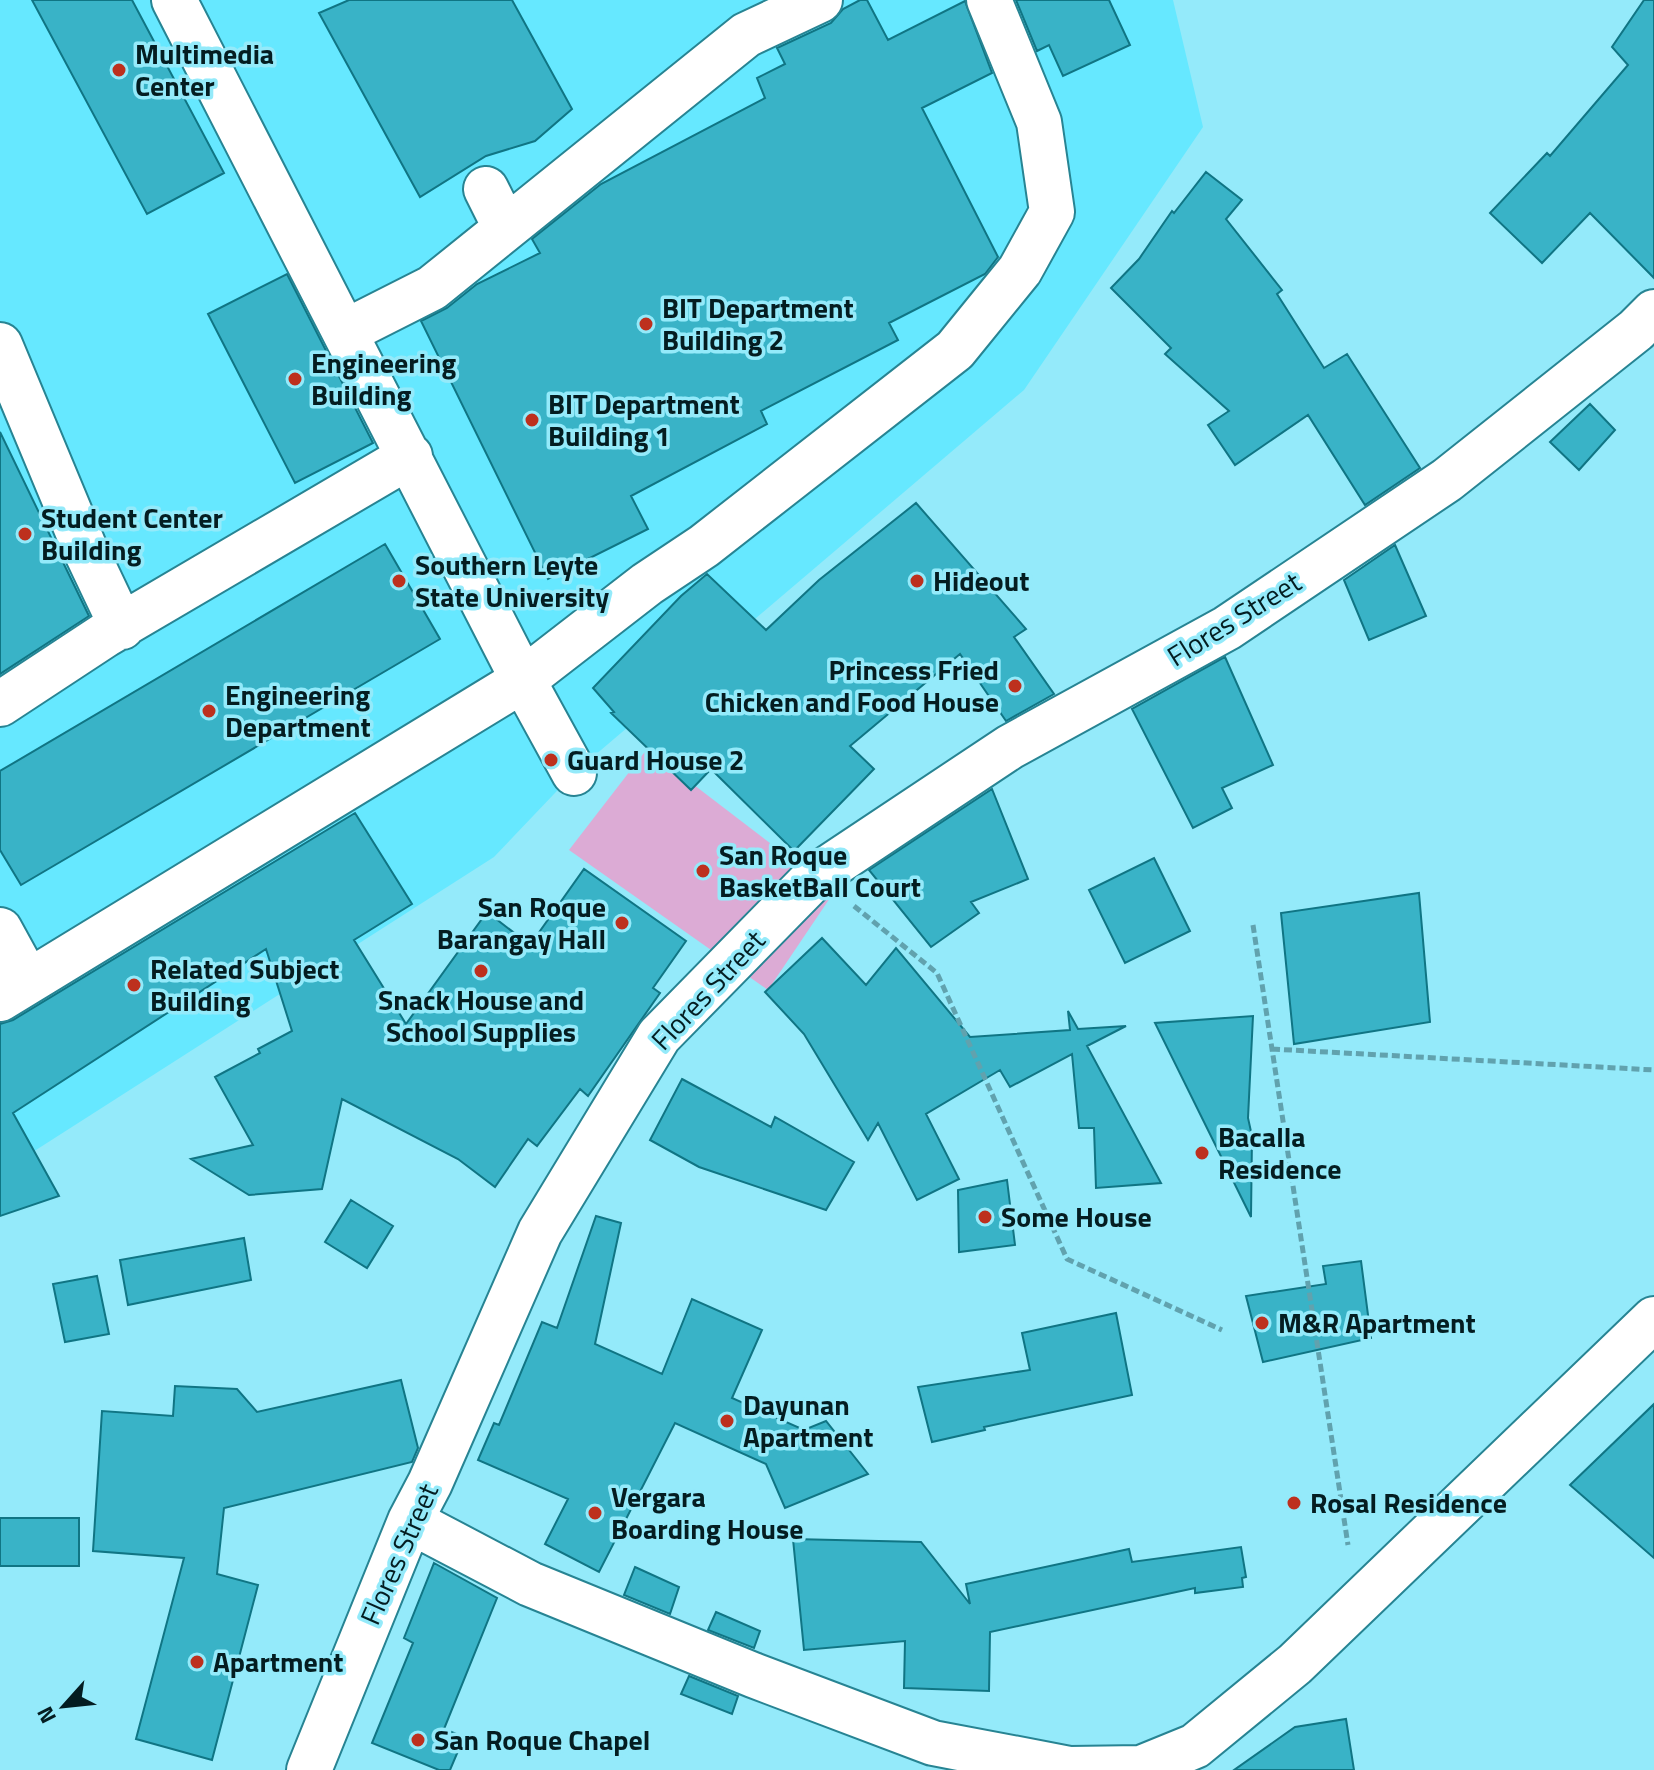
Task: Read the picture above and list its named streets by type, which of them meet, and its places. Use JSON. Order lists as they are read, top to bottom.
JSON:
{
  "streets": {
    "street": ["Flores Street"]
  },
  "places": [
    "Multimedia Center",
    "BIT Department Building 2",
    "Engineering Building",
    "BIT Department Building 1",
    "Student Center Building",
    "Southern Leyte State University",
    "Hideout",
    "Princess Fried Chicken and Food House",
    "Engineering Department",
    "Guard House 2",
    "San Roque BasketBall Court",
    "San Roque Barangay Hall",
    "Snack House and School Supplies",
    "Related Subject Building",
    "Bacalla Residence",
    "Some House",
    "M&R Apartment",
    "Dayunan Apartment",
    "Rosal Residence",
    "Vergara Boarding House",
    "Apartment",
    "San Roque Chapel"
  ],
  "north": "bottom left"
}
